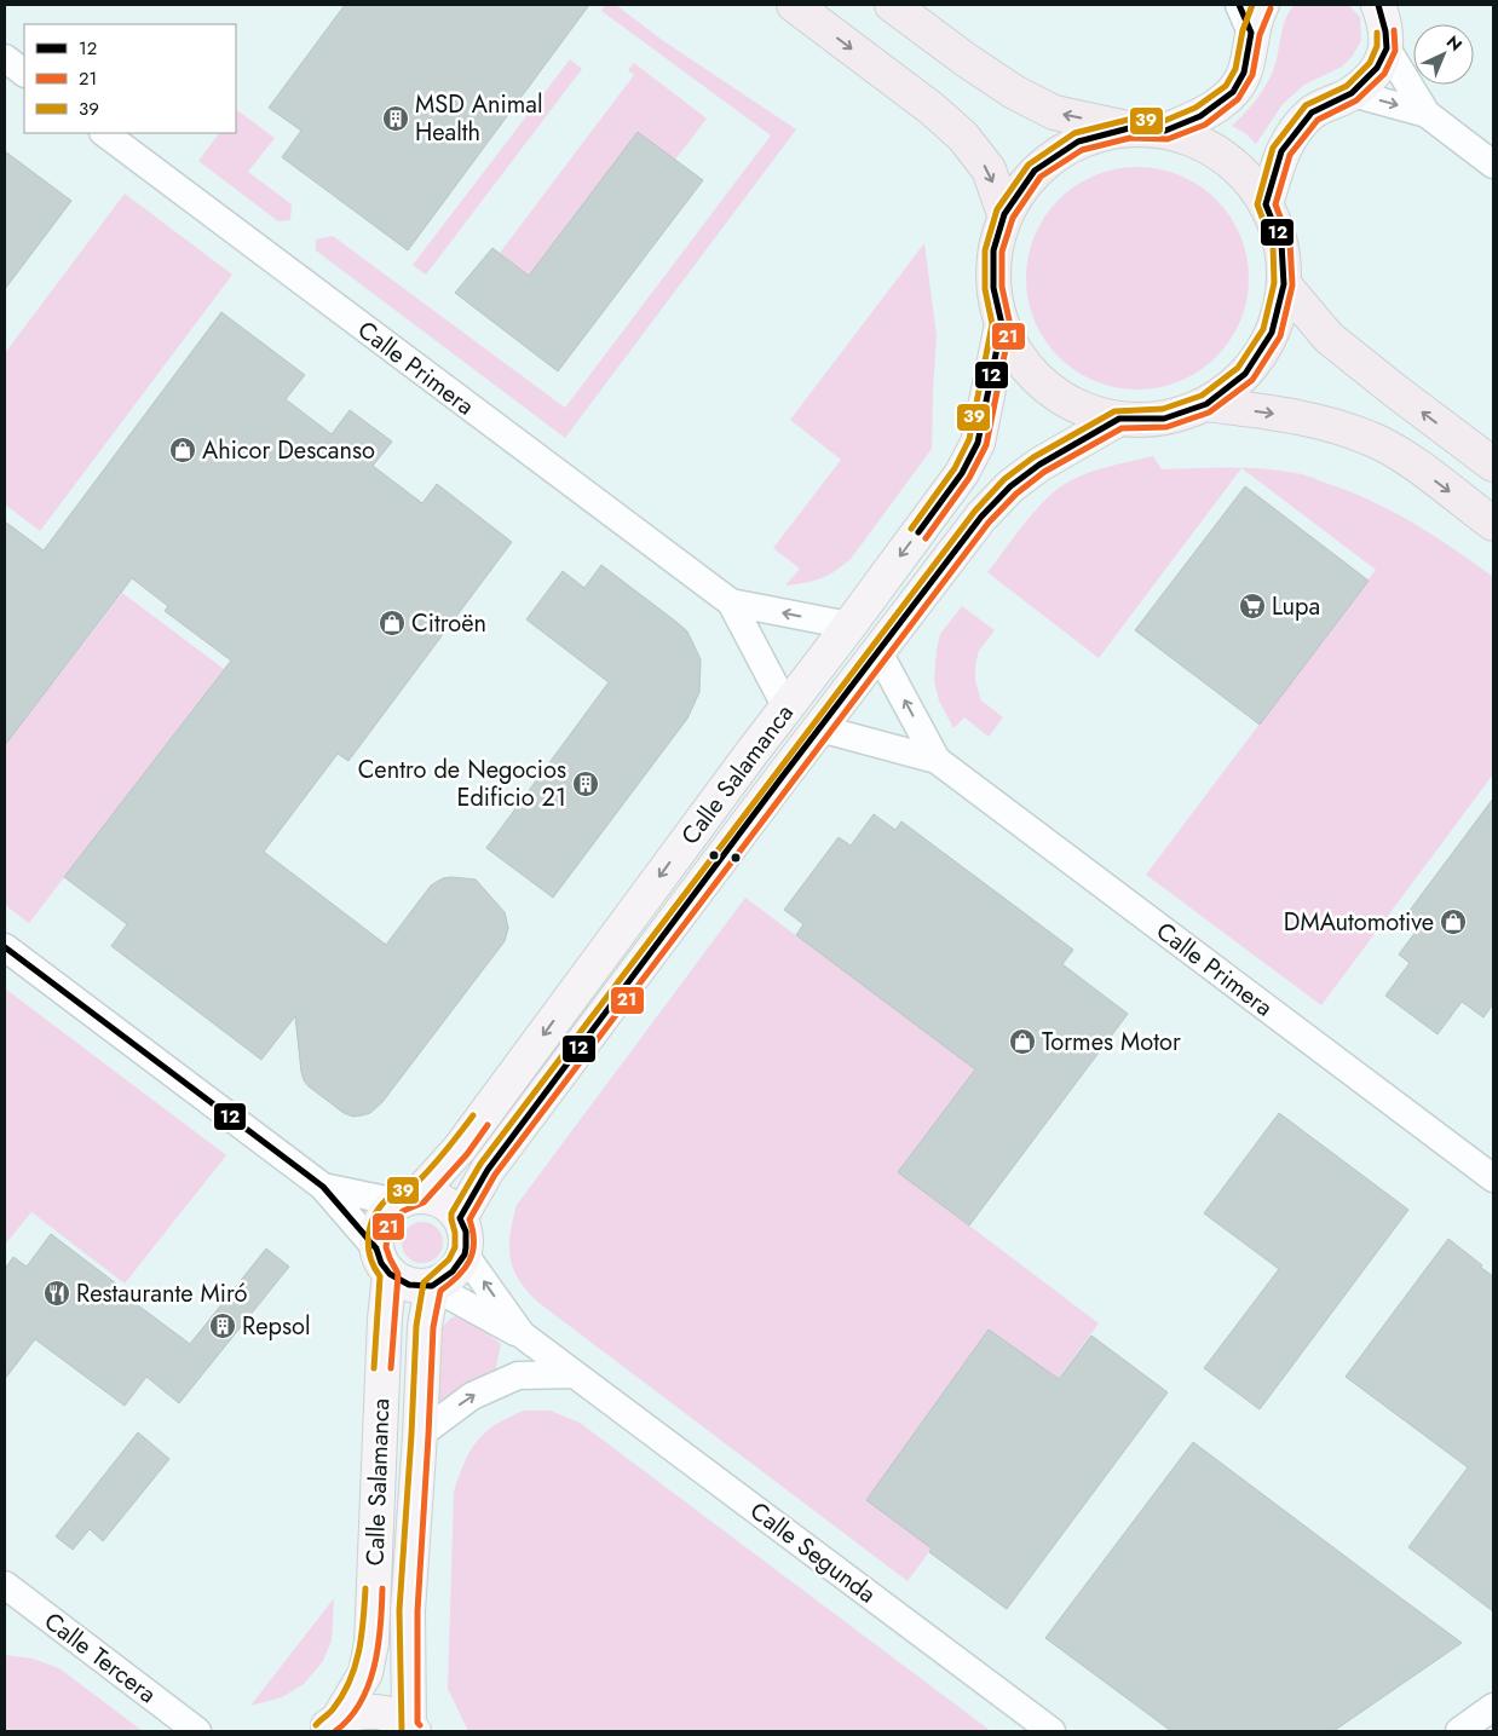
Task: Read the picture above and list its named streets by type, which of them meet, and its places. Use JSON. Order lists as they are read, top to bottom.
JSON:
{
  "streets": {
    "main road": ["Calle Salamanca"],
    "street": ["Calle Primera", "Calle Segunda", "Calle Tercera"]
  },
  "crossings": [
    ["Calle Primera", "Calle Salamanca"],
    ["Calle Salamanca", "Calle Segunda"]
  ],
  "places": {
    "building": ["MSD Animal Health", "Centro de Negocios Edificio 21", "Repsol"],
    "shop": [
      "Ahicor Descanso",
      "Citroën",
      "DMAutomotive",
      "Tormes Motor"
    ],
    "supermarket": ["Lupa"],
    "restaurant": ["Restaurante Miró"]
  },
  "lines": ["transit line 12", "transit line 39", "transit line 21"],
  "legend": ["12", "21", "39"],
  "north": "top right"
}
